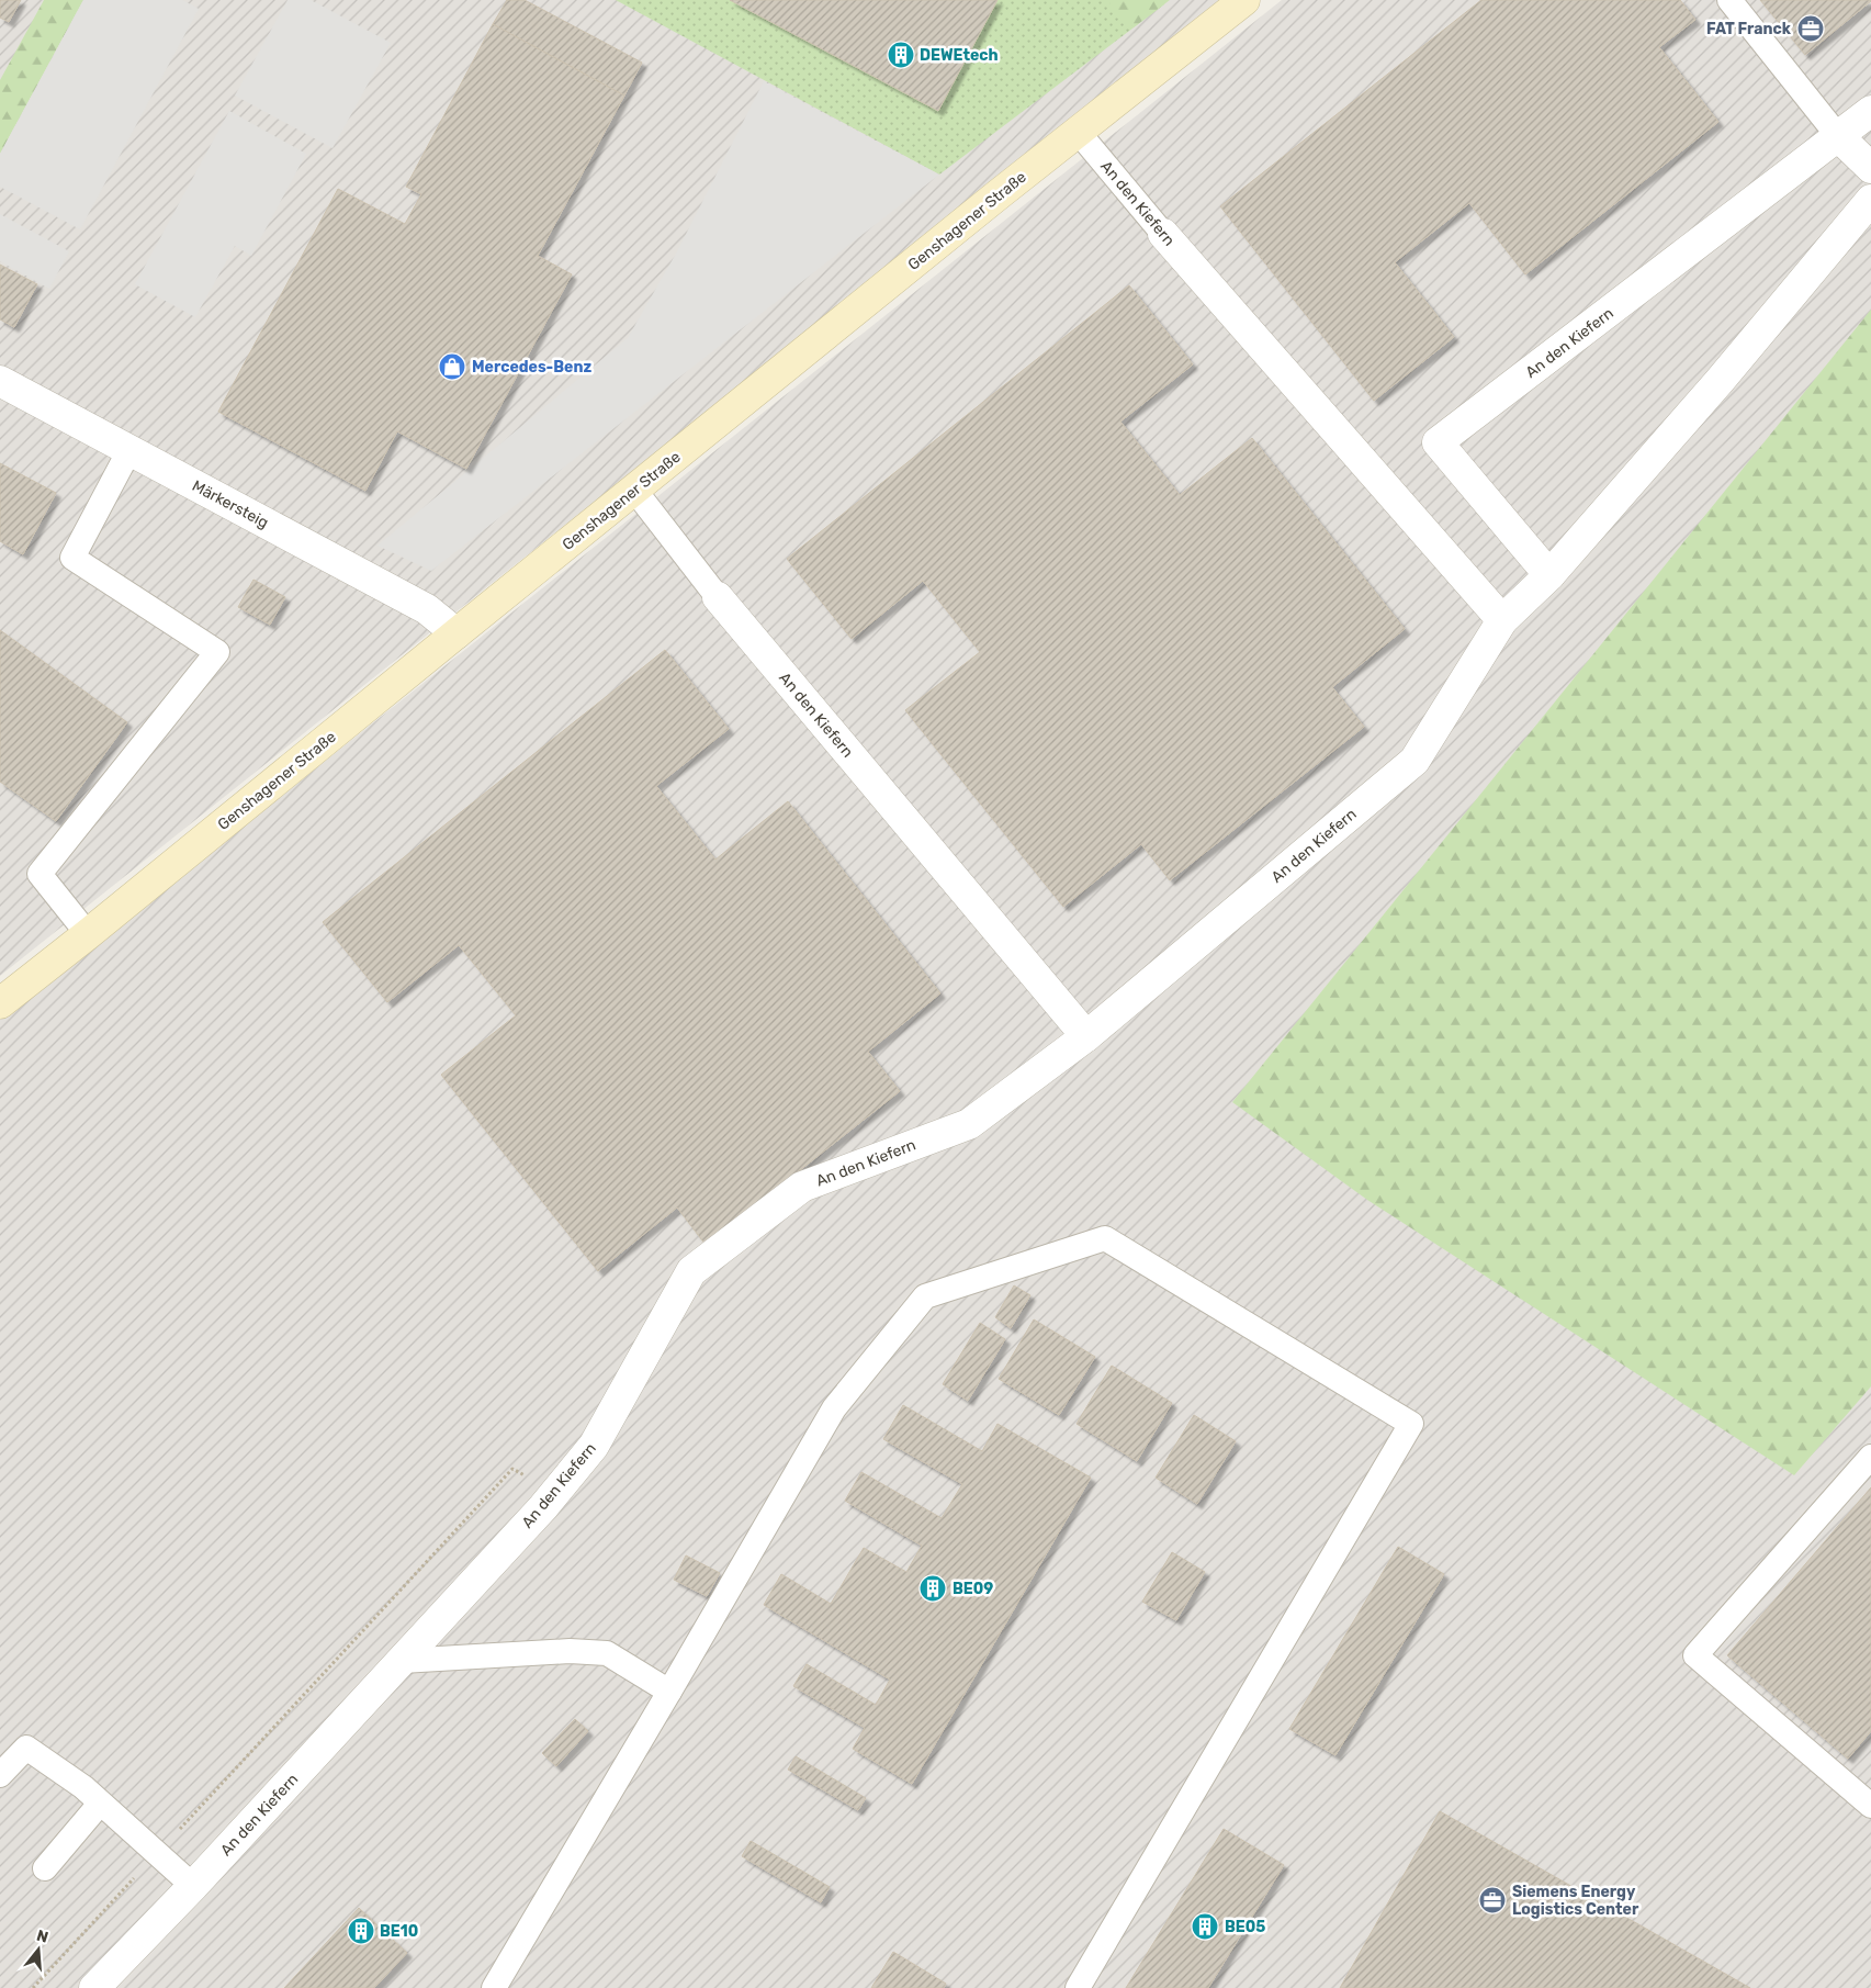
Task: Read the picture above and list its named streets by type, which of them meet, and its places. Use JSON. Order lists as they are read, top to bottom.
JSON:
{
  "streets": {
    "main road": ["Genshagener Straße"],
    "street": ["An den Kiefern", "Märkersteig"]
  },
  "crossings": [
    ["An den Kiefern", "Genshagener Straße"],
    ["Genshagener Straße", "Märkersteig"]
  ],
  "places": {
    "office": ["FAT Franck", "Siemens Energy Logistics Center"],
    "building": [
      "DEWEtech",
      "BE09",
      "BE05",
      "BE10"
    ],
    "shop": ["Mercedes-Benz"]
  },
  "north": "top"
}
